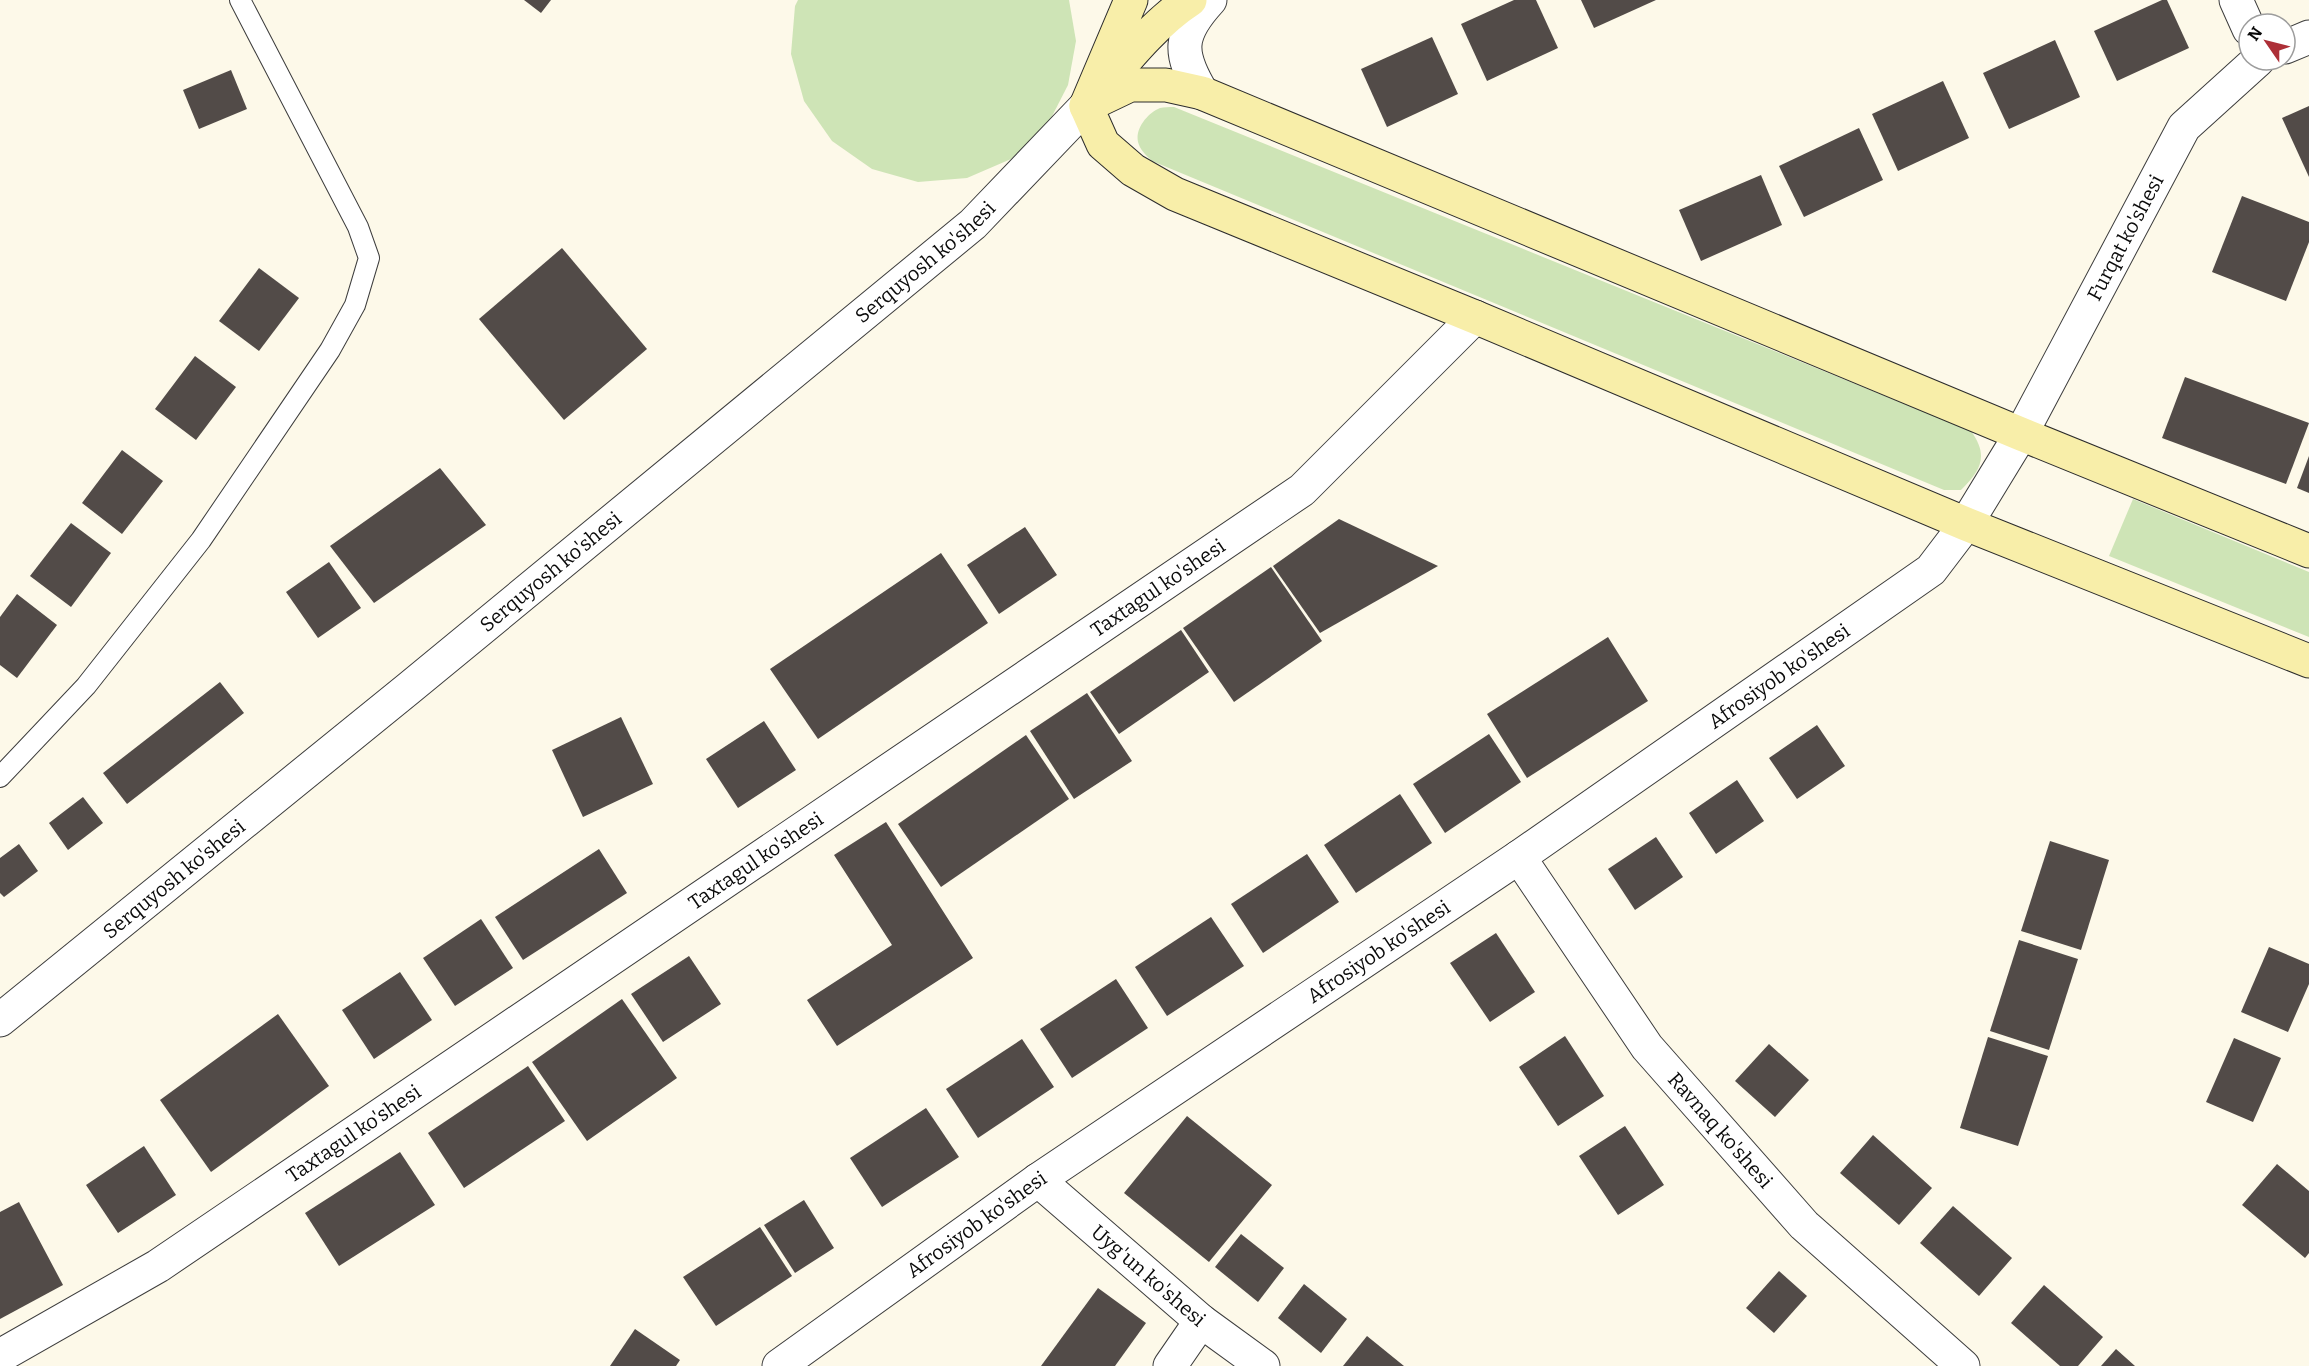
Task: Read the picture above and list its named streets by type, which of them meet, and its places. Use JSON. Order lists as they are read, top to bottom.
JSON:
{
  "streets": {
    "street": [
      "Furqat ko'shesi",
      "Serquyosh ko'shesi",
      "Taxtagul ko'shesi",
      "Afrosiyob ko'shesi",
      "Ravnaq ko'shesi",
      "Uyg'un ko'shesi"
    ]
  },
  "crossings": [
    ["Furqat ko'shesi", "Afrosiyob ko'shesi"],
    ["Afrosiyob ko'shesi", "Ravnaq ko'shesi"],
    ["Afrosiyob ko'shesi", "Uyg'un ko'shesi"]
  ],
  "north": "top left"
}
